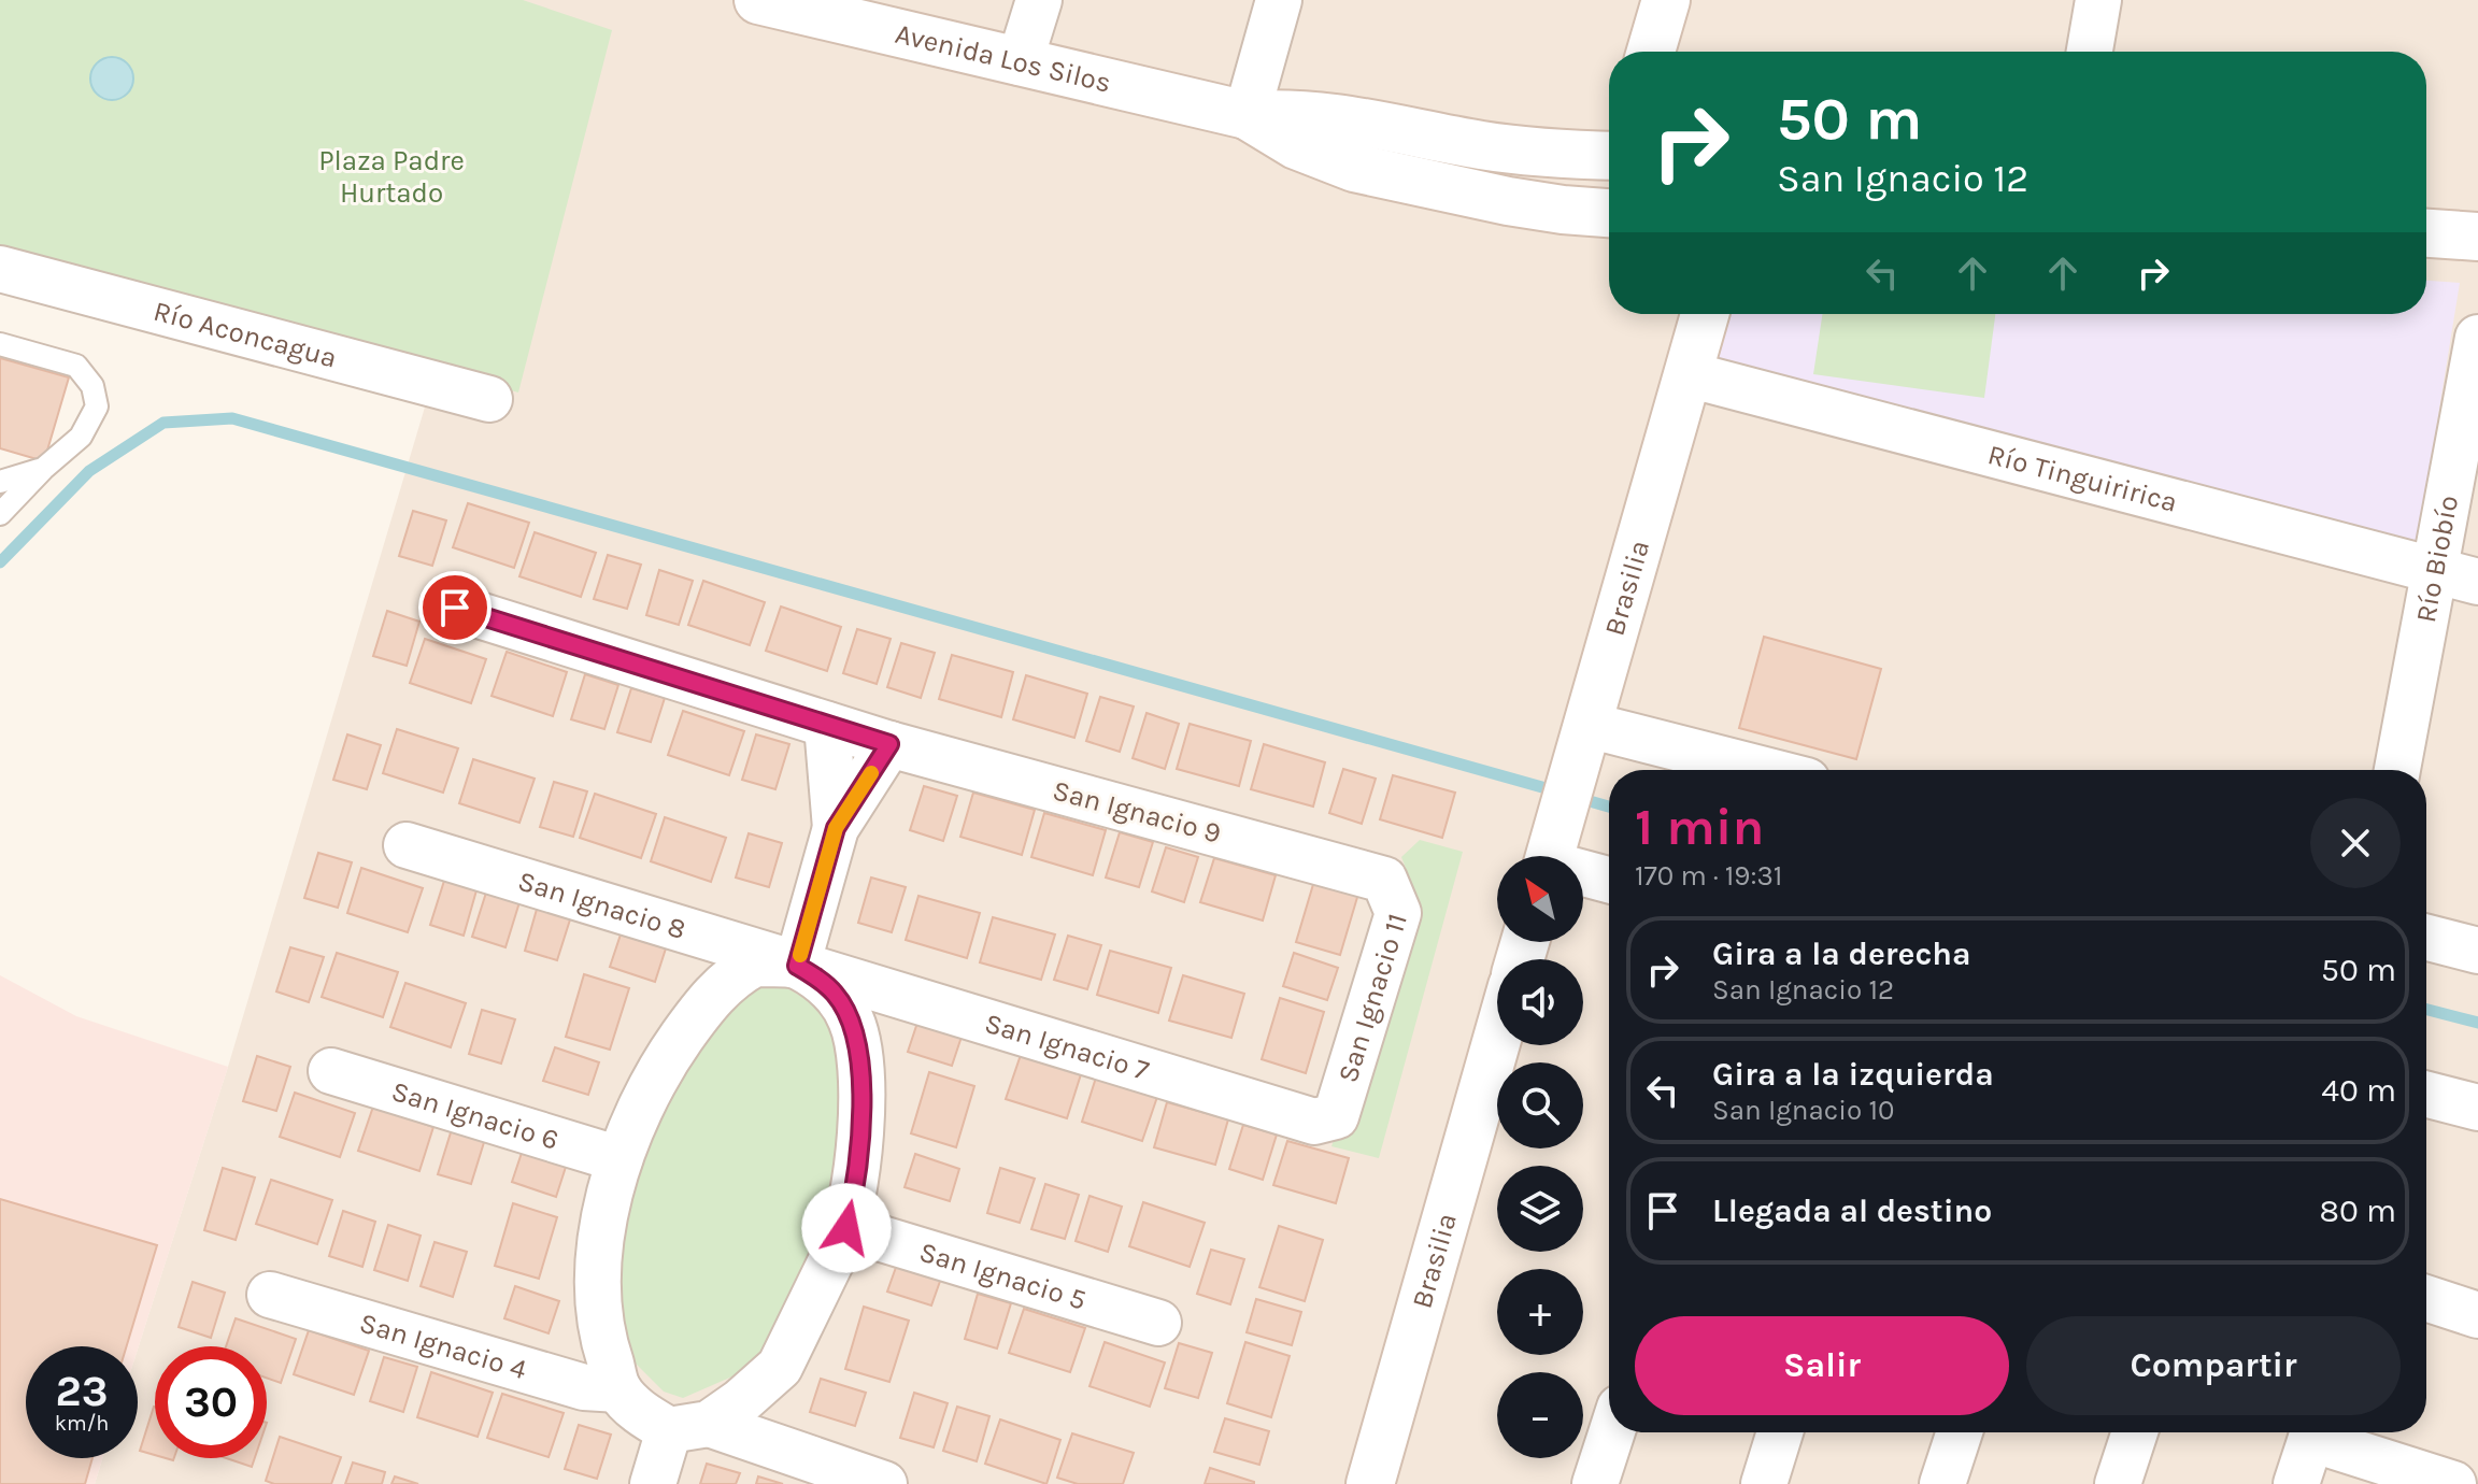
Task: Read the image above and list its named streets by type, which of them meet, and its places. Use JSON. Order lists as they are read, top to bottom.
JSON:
{
  "streets": {
    "main road": ["Avenida Los Silos", "Brasilia"],
    "street": [
      "Río Aconcagua",
      "Río Tinguiririca",
      "Río Biobío",
      "San Ignacio 9",
      "San Ignacio 8",
      "San Ignacio 11",
      "San Ignacio 7",
      "San Ignacio 6",
      "San Ignacio 5",
      "San Ignacio 4"
    ]
  },
  "crossings": [
    ["Río Tinguiririca", "Río Biobío"],
    ["Río Tinguiririca", "Brasilia"],
    ["San Ignacio 9", "San Ignacio 11"],
    ["San Ignacio 8", "San Ignacio 7"],
    ["San Ignacio 11", "San Ignacio 7"]
  ],
  "parks": ["Plaza Padre Hurtado"],
  "north": "top left",
  "page": {
    "turn": ["50 m", "San Ignacio 12"],
    "heading": ["1 min", "170 m · 19:31"],
    "map_buttons": ["+", "−"],
    "list": [
      {
        "name": "Gira a la derecha",
        "note": "San Ignacio 12",
        "value": "50 m"
      },
      {
        "name": "Gira a la izquierda",
        "note": "San Ignacio 10",
        "value": "40 m"
      },
      {
        "name": "Llegada al destino",
        "value": "80 m"
      }
    ],
    "buttons": ["Salir", "Compartir"],
    "speed": "23 km/h",
    "limit": "30"
  }
}
